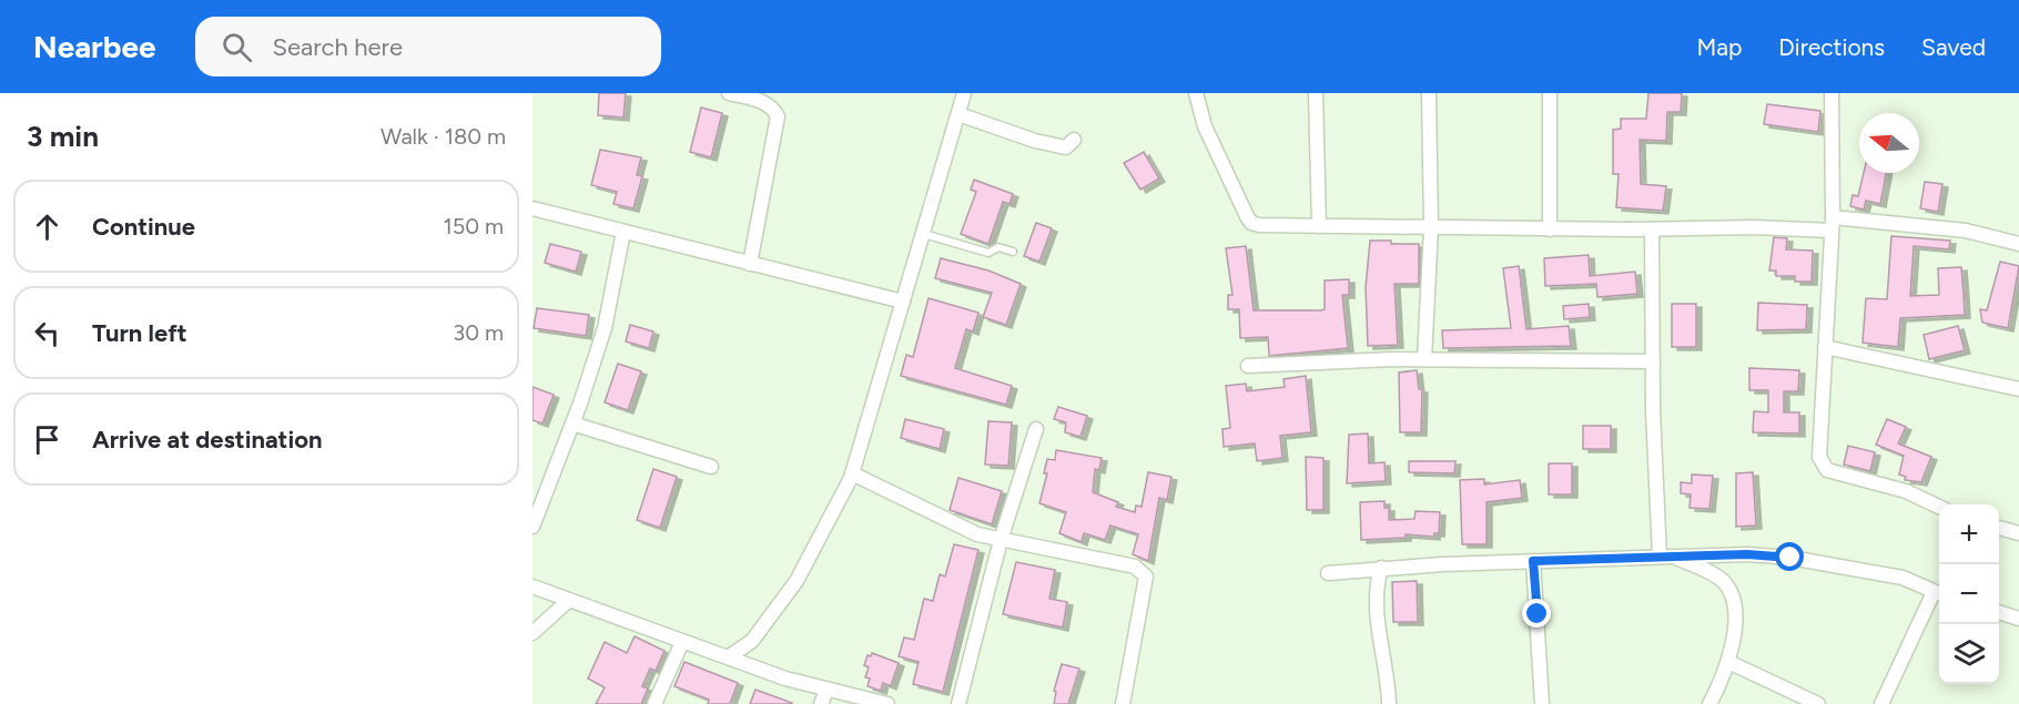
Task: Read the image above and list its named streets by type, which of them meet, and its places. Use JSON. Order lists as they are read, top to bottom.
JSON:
{
  "north": "left",
  "page": {
    "header": "Nearbee",
    "search": "Search here",
    "nav": ["Map", "Directions", "Saved"],
    "heading": ["3 min", "Walk · 180 m"],
    "list": [
      ["Continue", "150 m"],
      ["Turn left", "30 m"],
      "Arrive at destination"
    ],
    "map_buttons": ["+", "−"]
  }
}
